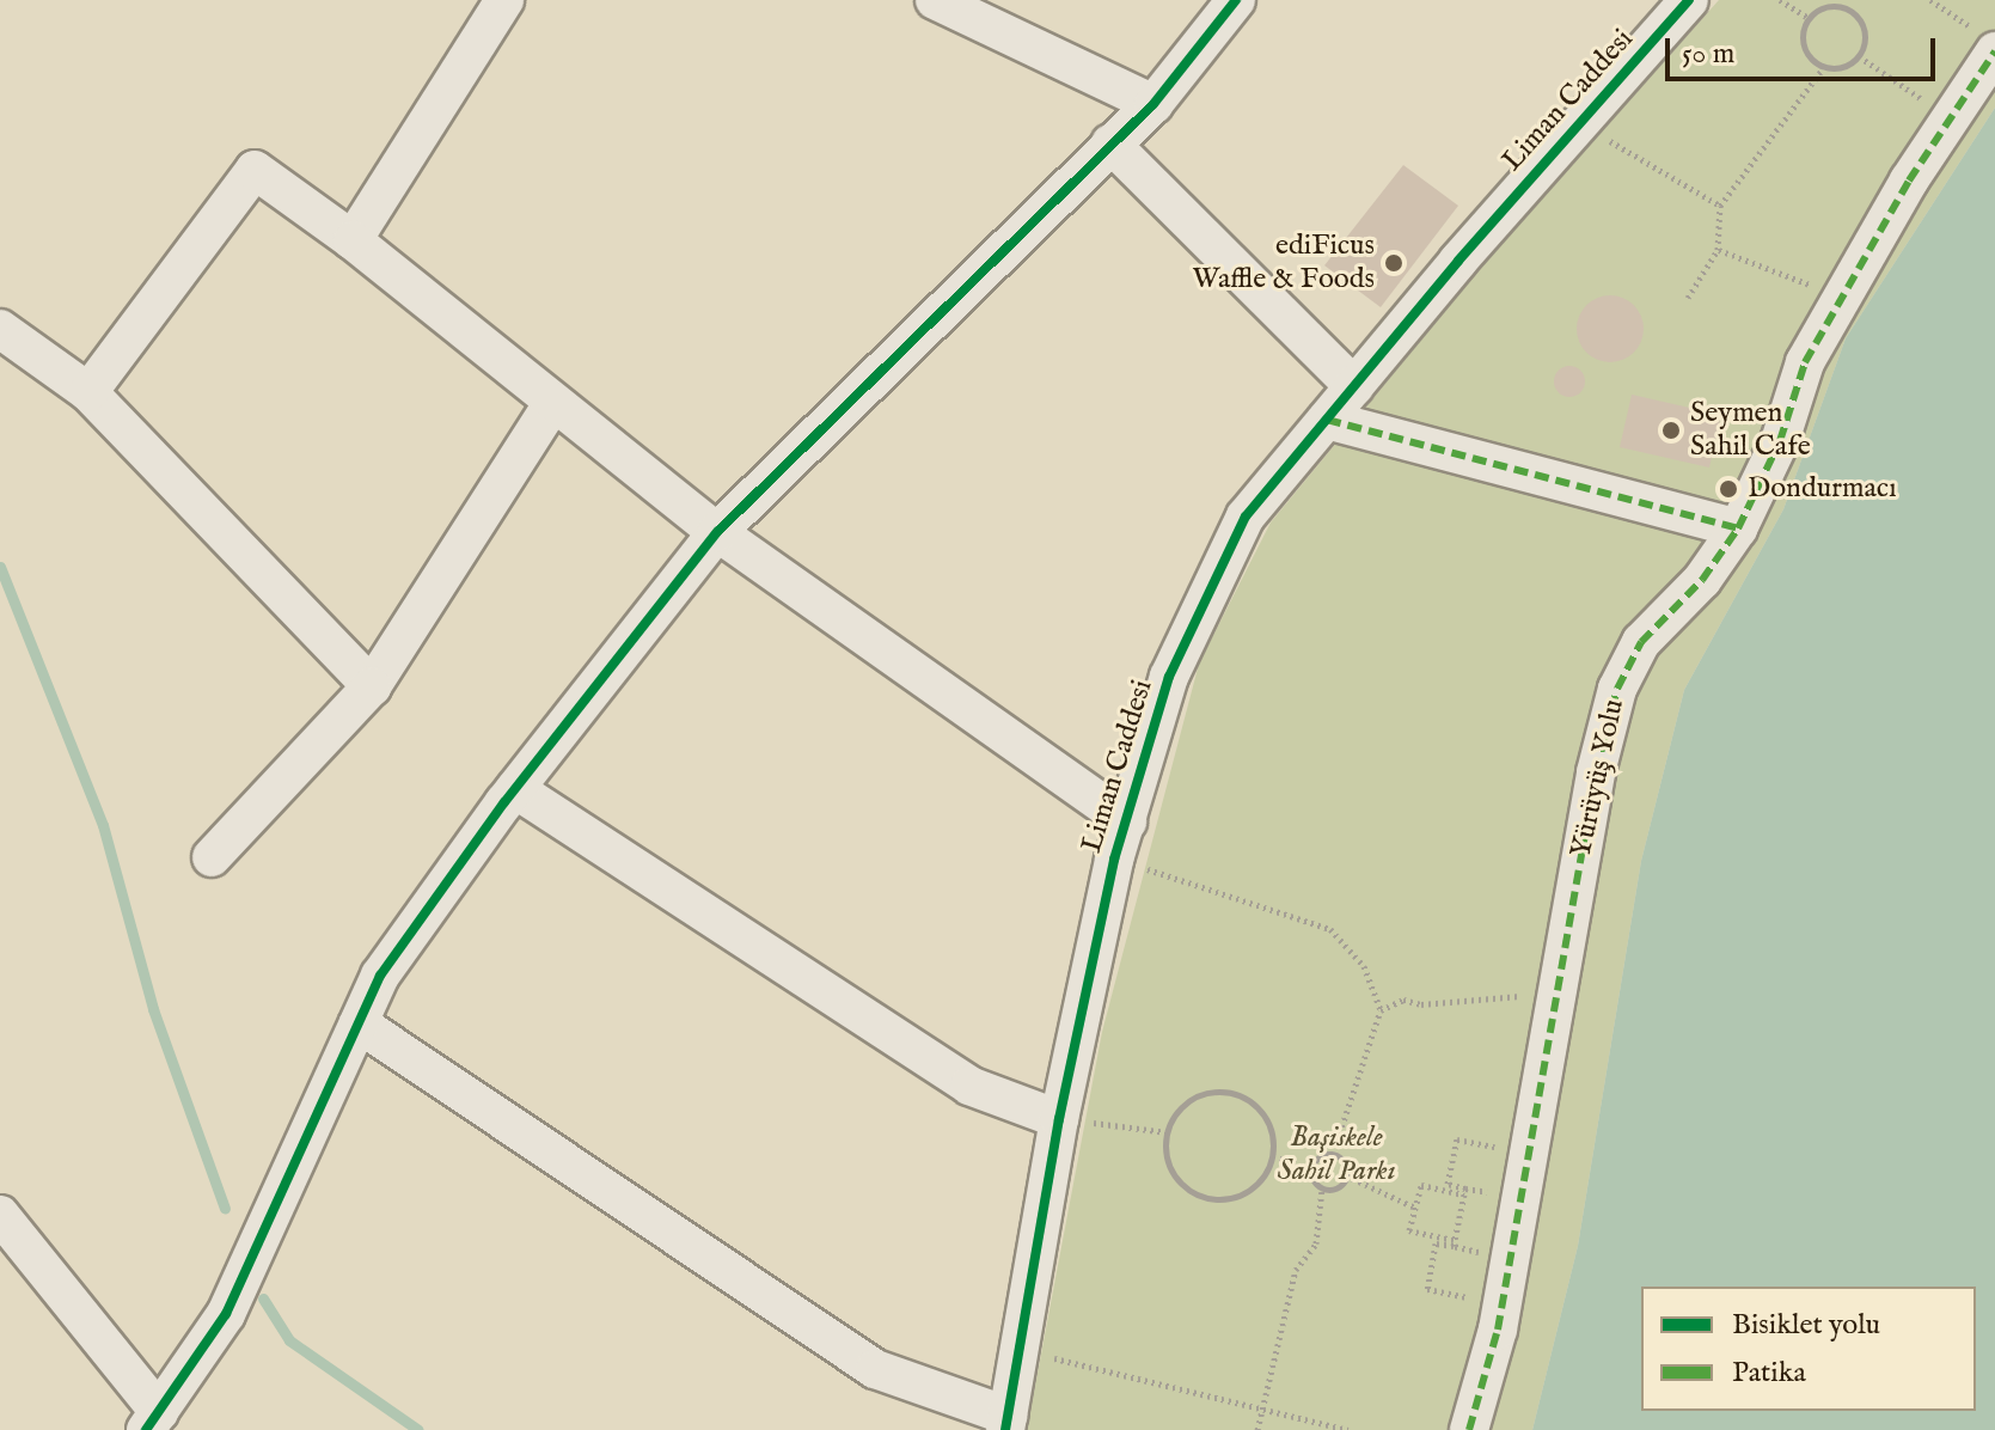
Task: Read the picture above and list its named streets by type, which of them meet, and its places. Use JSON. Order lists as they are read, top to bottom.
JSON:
{
  "streets": {
    "street": ["Liman Caddesi", "Yürüyüş Yolu"]
  },
  "parks": ["Başiskele Sahil Parkı"],
  "places": ["ediFicus Waffle & Foods", "Seymen Sahil Cafe", "Dondurmacı"],
  "legend": ["Bisiklet yolu", "Patika"],
  "scale_bar": "50 m"
}
